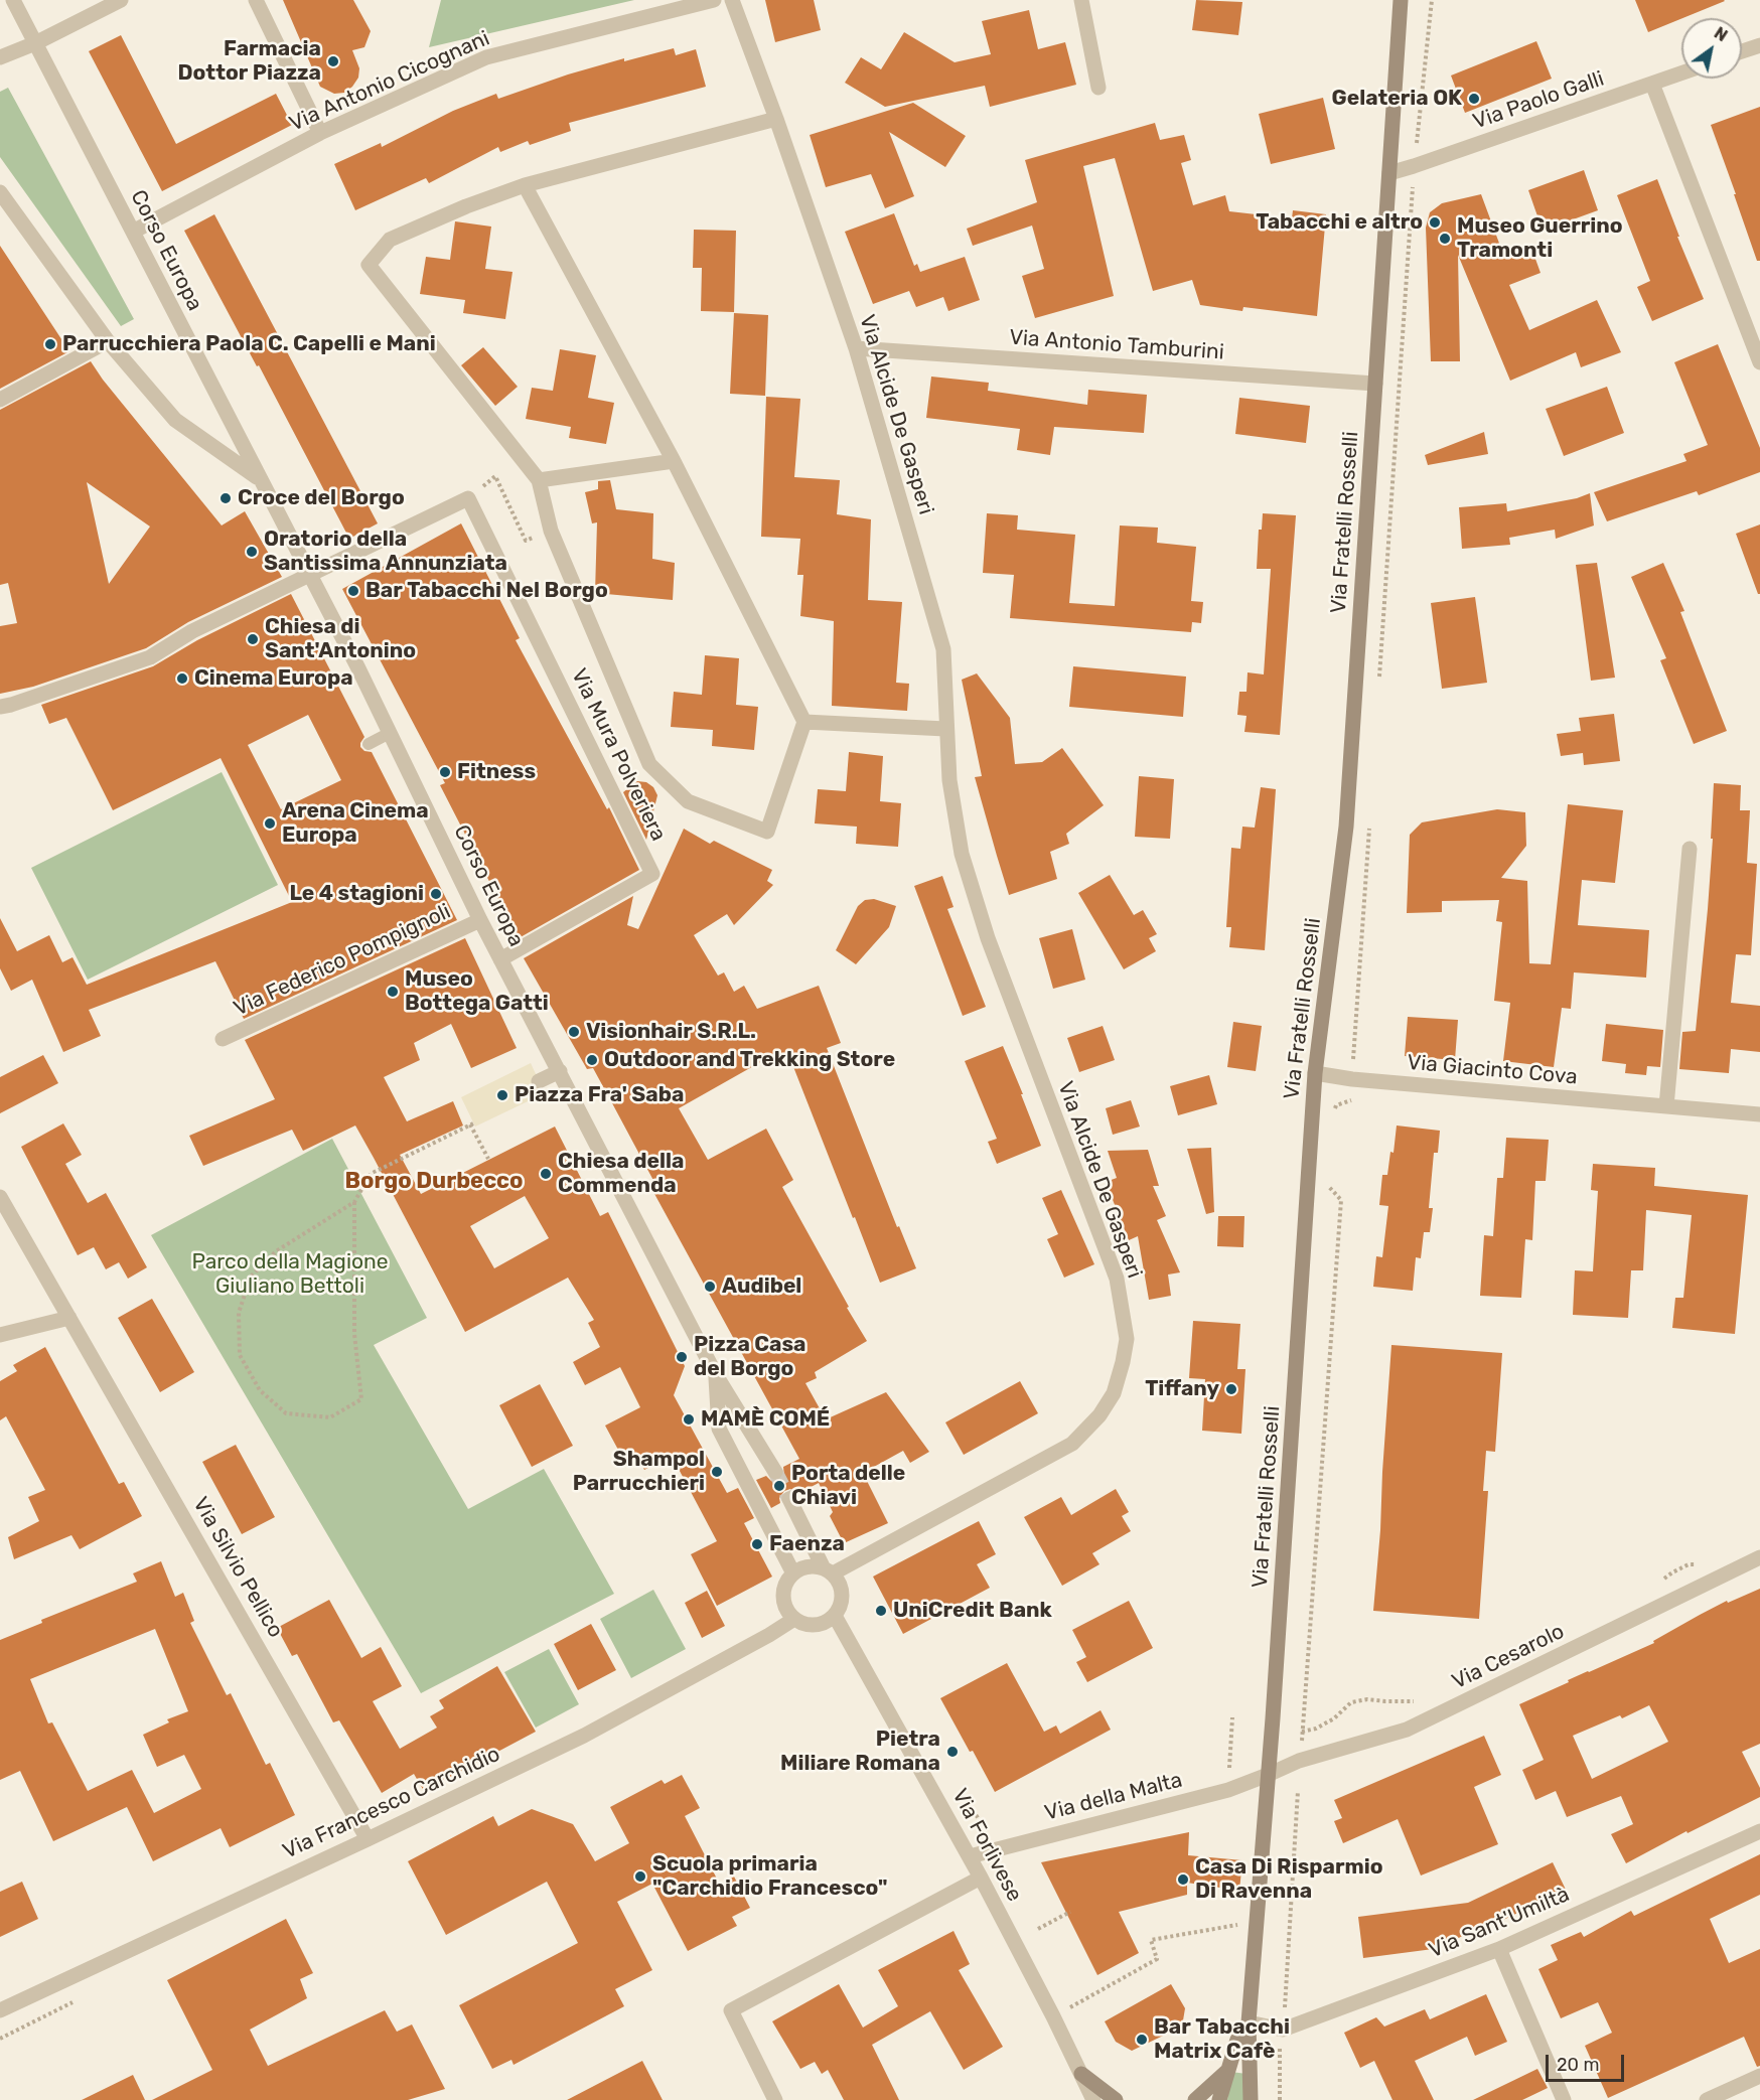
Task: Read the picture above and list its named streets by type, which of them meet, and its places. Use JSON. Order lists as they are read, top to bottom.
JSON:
{
  "streets": {
    "main road": ["Via Fratelli Rosselli"],
    "street": [
      "Via Antonio Cicognani",
      "Via Paolo Galli",
      "Corso Europa",
      "Via Antonio Tamburini",
      "Via Alcide De Gasperi",
      "Via Mura Polveriera",
      "Via Federico Pompignoli",
      "Via Giacinto Cova",
      "Via Silvio Pellico",
      "Via Cesarolo",
      "Via della Malta",
      "Via Francesco Carchidio",
      "Via Forlivese",
      "Via Sant'Umiltà"
    ]
  },
  "crossings": [
    ["Via Antonio Cicognani", "Corso Europa"],
    ["Via Paolo Galli", "Via Fratelli Rosselli"],
    ["Corso Europa", "Via Alcide De Gasperi"],
    ["Corso Europa", "Via Mura Polveriera"],
    ["Corso Europa", "Via Federico Pompignoli"],
    ["Corso Europa", "Via Francesco Carchidio"],
    ["Corso Europa", "Via Forlivese"],
    ["Via Antonio Tamburini", "Via Alcide De Gasperi"],
    ["Via Antonio Tamburini", "Via Fratelli Rosselli"],
    ["Via Alcide De Gasperi", "Via Francesco Carchidio"],
    ["Via Alcide De Gasperi", "Via Forlivese"],
    ["Via Fratelli Rosselli", "Via Giacinto Cova"],
    ["Via Fratelli Rosselli", "Via Cesarolo"],
    ["Via Fratelli Rosselli", "Via della Malta"],
    ["Via Fratelli Rosselli", "Via Sant'Umiltà"],
    ["Via Silvio Pellico", "Via Francesco Carchidio"],
    ["Via Cesarolo", "Via della Malta"],
    ["Via della Malta", "Via Forlivese"],
    ["Via Francesco Carchidio", "Via Forlivese"]
  ],
  "districts": ["Borgo Durbecco"],
  "parks": ["Parco della Magione Giuliano Bettoli"],
  "places": [
    "Farmacia Dottor Piazza",
    "Gelateria OK",
    "Tabacchi e altro",
    "Museo Guerrino Tramonti",
    "Parrucchiera Paola C. Capelli e Mani",
    "Croce del Borgo",
    "Oratorio della Santissima Annunziata",
    "Bar Tabacchi Nel Borgo",
    "Chiesa di Sant'Antonino",
    "Cinema Europa",
    "Fitness",
    "Arena Cinema Europa",
    "Le 4 stagioni",
    "Museo Bottega Gatti",
    "Visionhair S.R.L.",
    "Outdoor and Trekking Store",
    "Piazza Fra' Saba",
    "Chiesa della Commenda",
    "Audibel",
    "Pizza Casa del Borgo",
    "Tiffany",
    "MAMÈ COMÉ",
    "Shampol Parrucchieri",
    "Porta delle Chiavi",
    "Faenza",
    "UniCredit Bank",
    "Pietra Miliare Romana",
    "Scuola primaria \"Carchidio Francesco\"",
    "Casa Di Risparmio Di Ravenna",
    "Bar Tabacchi Matrix Cafè"
  ],
  "scale_bar": "20 m",
  "north": "top right"
}
